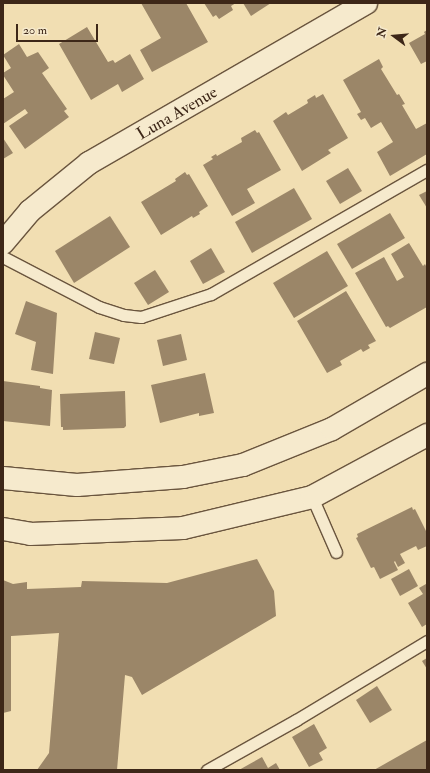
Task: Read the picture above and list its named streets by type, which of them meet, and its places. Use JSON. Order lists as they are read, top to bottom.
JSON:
{
  "streets": {
    "main road": ["Luna Avenue"]
  },
  "scale_bar": "20 m",
  "north": "left"
}
